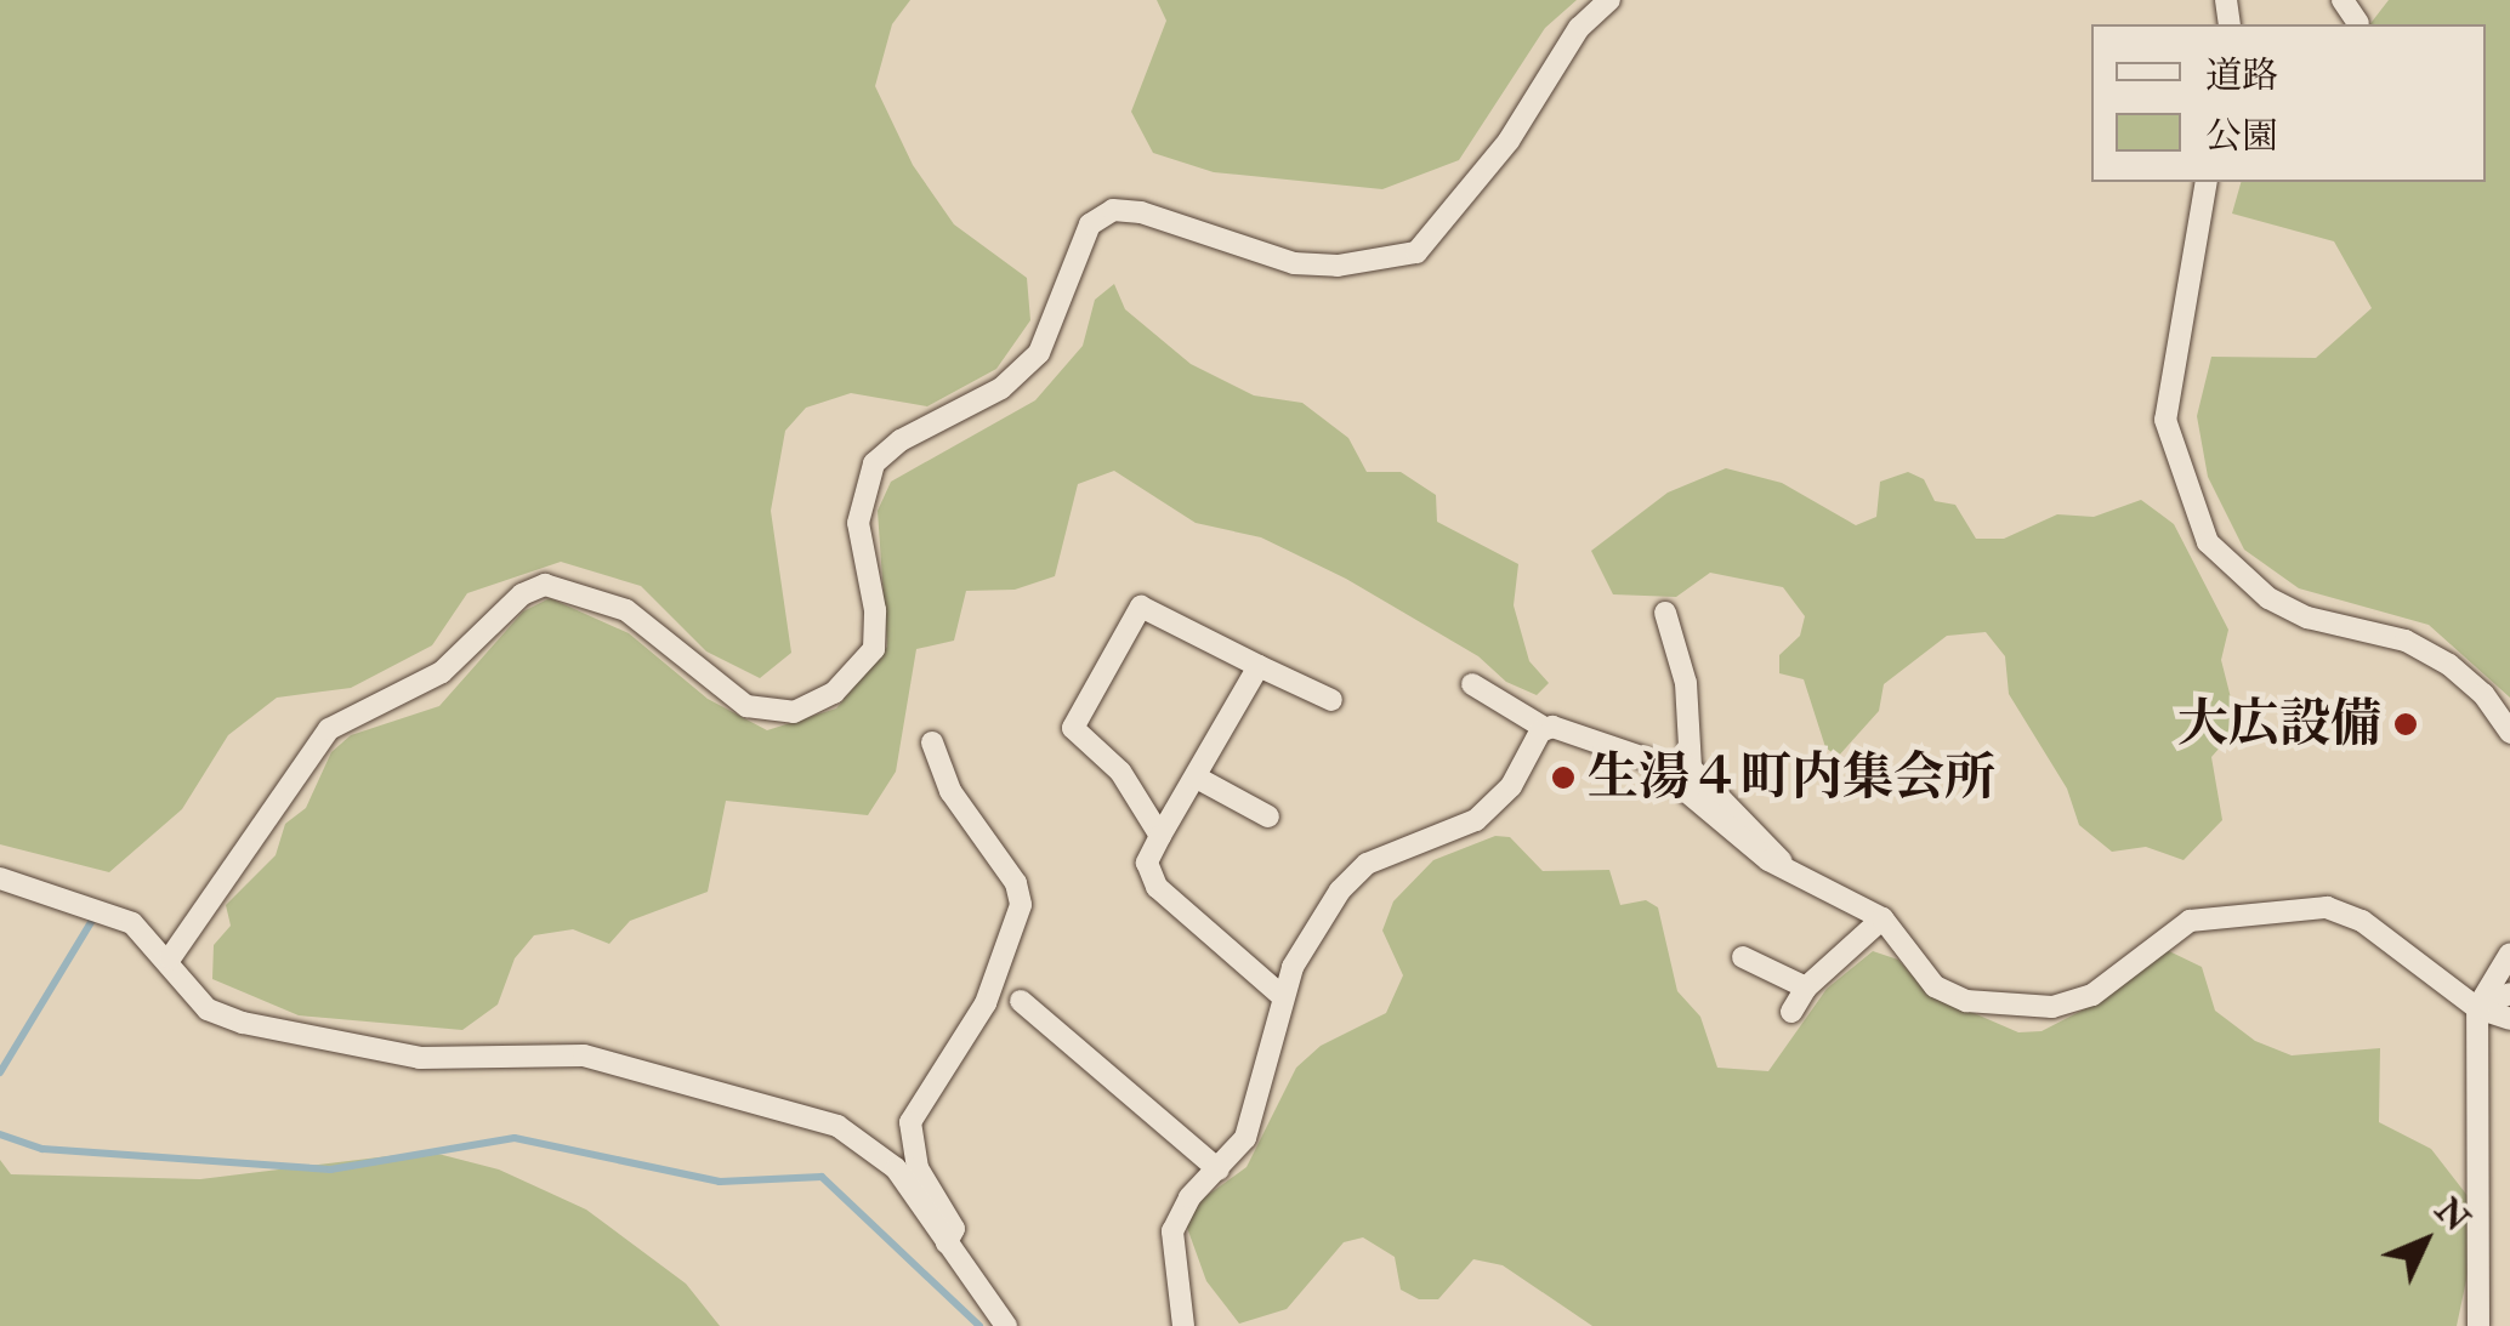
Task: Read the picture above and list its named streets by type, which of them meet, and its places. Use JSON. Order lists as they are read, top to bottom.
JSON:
{
  "places": ["大広設備", "生湯４町内集会所"],
  "legend": ["道路", "公園"],
  "north": "top right"
}
